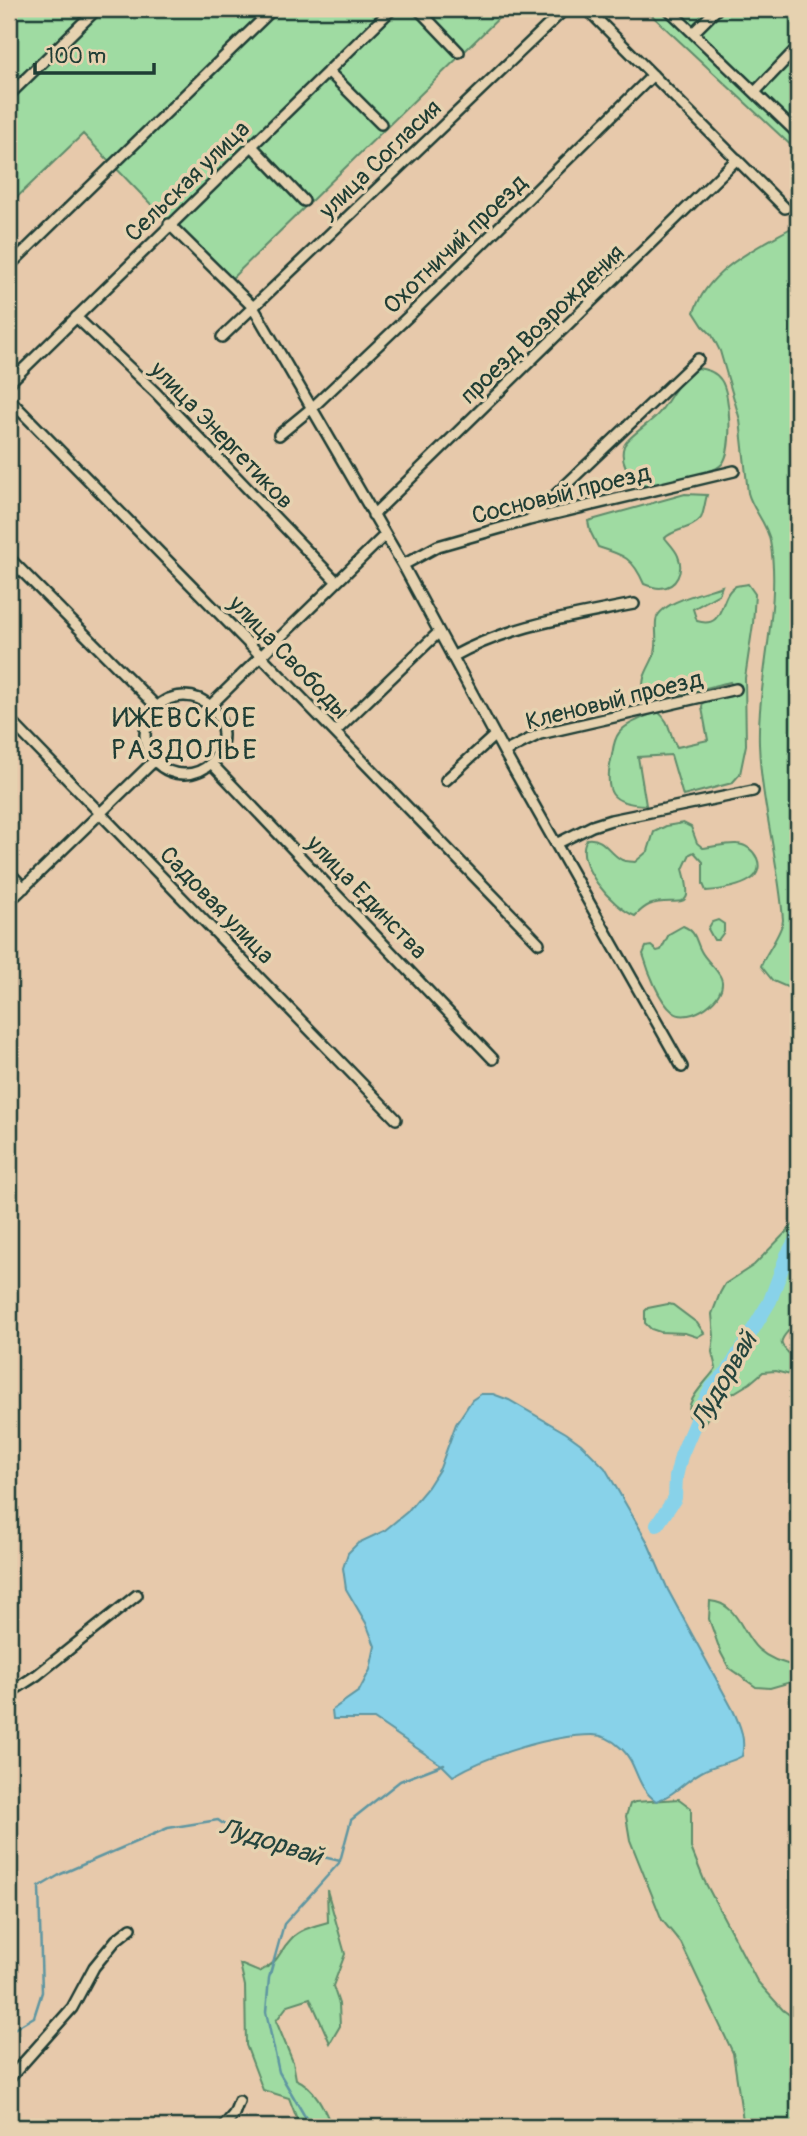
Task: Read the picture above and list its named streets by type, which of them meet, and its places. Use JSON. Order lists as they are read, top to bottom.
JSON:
{
  "streets": {
    "street": [
      "улица Согласия",
      "Сельская улица",
      "Охотничий проезд",
      "проезд Возрождения",
      "улица Энергетиков",
      "Сосновый проезд",
      "улица Свободы",
      "Кленовый проезд",
      "улица Единства",
      "Садовая улица"
    ]
  },
  "crossings": [
    ["Сельская улица", "улица Энергетиков"]
  ],
  "districts": ["ИЖЕВСКОЕ РАЗДОЛЬЕ"],
  "water": ["Лудорвай"],
  "scale_bar": "100 m"
}
